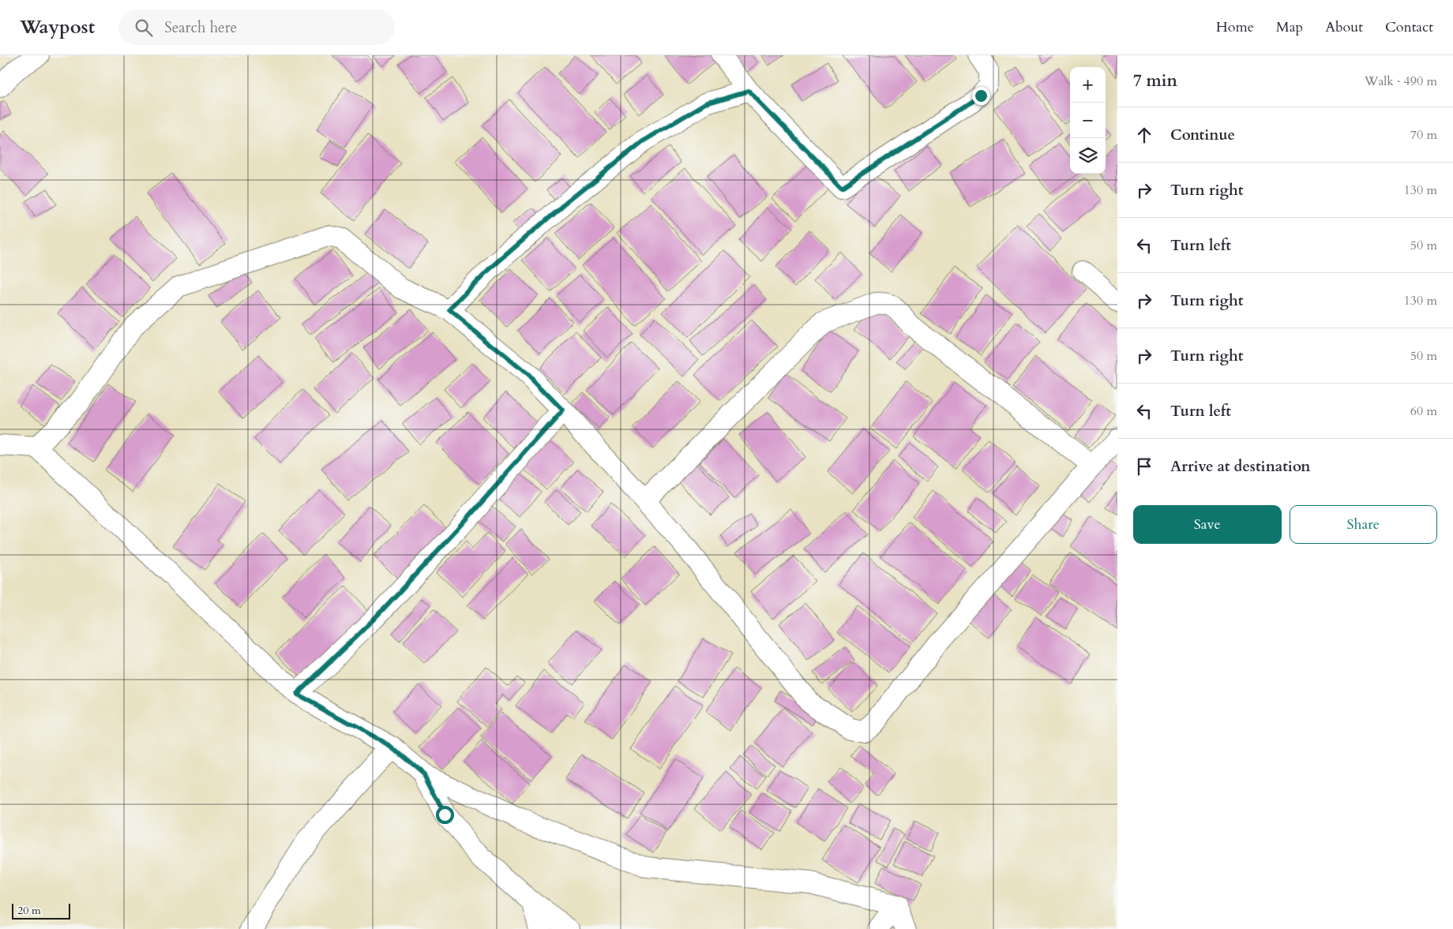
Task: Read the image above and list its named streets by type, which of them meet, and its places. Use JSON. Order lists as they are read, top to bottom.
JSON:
{
  "scale_bar": "20 m",
  "page": {
    "header": "Waypost",
    "search": "Search here",
    "nav": [
      "Home",
      "Map",
      "About",
      "Contact"
    ],
    "heading": ["7 min", "Walk · 490 m"],
    "map_buttons": ["+", "−"],
    "list": [
      ["Continue", "70 m"],
      ["Turn right", "130 m"],
      ["Turn left", "50 m"],
      ["Turn right", "130 m"],
      ["Turn right", "50 m"],
      ["Turn left", "60 m"],
      "Arrive at destination"
    ],
    "buttons": ["Save", "Share"],
    "scale": "20 m"
  }
}
